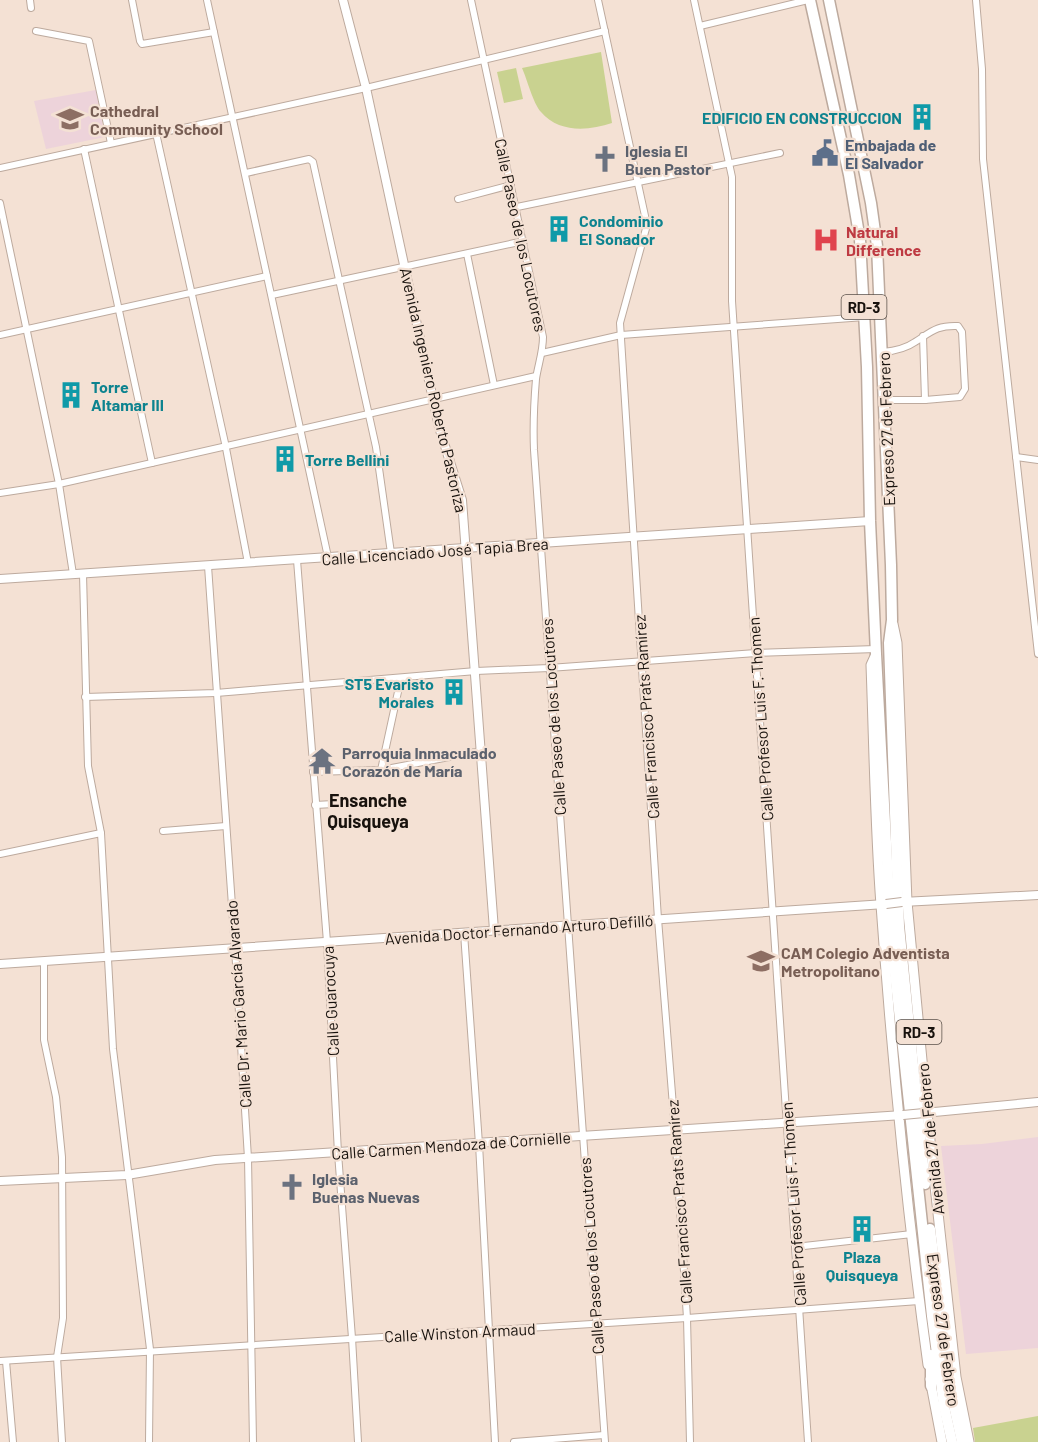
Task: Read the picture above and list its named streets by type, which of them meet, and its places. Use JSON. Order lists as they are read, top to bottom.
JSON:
{
  "streets": {
    "highway": ["RD-3", "Expreso 27 de Febrero"],
    "main road": ["Avenida 27 de Febrero"],
    "street": [
      "Calle Paseo de los Locutores",
      "Avenida Ingeniero Roberto Pastoriza",
      "Calle Licenciado José Tapia Brea",
      "Calle Francisco Prats Ramírez",
      "Calle Profesor Luis F. Thomen",
      "Avenida Doctor Fernando Arturo Defilló",
      "Calle Guarocuya",
      "Calle Dr. Mario García Alvarado",
      "Calle Carmen Mendoza de Cornielle",
      "Calle Winston Armaud"
    ]
  },
  "crossings": [
    ["Calle Paseo de los Locutores", "Calle Licenciado José Tapia Brea"],
    ["Calle Paseo de los Locutores", "Avenida Doctor Fernando Arturo Defilló"],
    ["Calle Paseo de los Locutores", "Calle Carmen Mendoza de Cornielle"],
    ["Calle Paseo de los Locutores", "Calle Winston Armaud"],
    ["Avenida Ingeniero Roberto Pastoriza", "Calle Licenciado José Tapia Brea"],
    ["Avenida Ingeniero Roberto Pastoriza", "Avenida Doctor Fernando Arturo Defilló"],
    ["Expreso 27 de Febrero", "Calle Licenciado José Tapia Brea"],
    ["Expreso 27 de Febrero", "Avenida 27 de Febrero"],
    ["Calle Licenciado José Tapia Brea", "Calle Francisco Prats Ramírez"],
    ["Calle Licenciado José Tapia Brea", "Calle Profesor Luis F. Thomen"],
    ["Calle Licenciado José Tapia Brea", "Calle Guarocuya"],
    ["Calle Licenciado José Tapia Brea", "Calle Dr. Mario García Alvarado"],
    ["Calle Francisco Prats Ramírez", "Avenida Doctor Fernando Arturo Defilló"],
    ["Calle Francisco Prats Ramírez", "Calle Carmen Mendoza de Cornielle"],
    ["Calle Francisco Prats Ramírez", "Calle Winston Armaud"],
    ["Calle Profesor Luis F. Thomen", "Avenida Doctor Fernando Arturo Defilló"],
    ["Calle Profesor Luis F. Thomen", "Calle Carmen Mendoza de Cornielle"],
    ["Calle Profesor Luis F. Thomen", "Calle Winston Armaud"],
    ["Avenida Doctor Fernando Arturo Defilló", "Calle Guarocuya"],
    ["Avenida Doctor Fernando Arturo Defilló", "Calle Dr. Mario García Alvarado"],
    ["Avenida Doctor Fernando Arturo Defilló", "Avenida 27 de Febrero"],
    ["Calle Guarocuya", "Calle Carmen Mendoza de Cornielle"],
    ["Calle Guarocuya", "Calle Winston Armaud"],
    ["Calle Dr. Mario García Alvarado", "Calle Carmen Mendoza de Cornielle"],
    ["Calle Dr. Mario García Alvarado", "Calle Winston Armaud"],
    ["Avenida 27 de Febrero", "Calle Carmen Mendoza de Cornielle"],
    ["Avenida 27 de Febrero", "Calle Winston Armaud"]
  ],
  "districts": ["Ensanche Quisqueya"],
  "places": {
    "building": [
      "EDIFICIO EN CONSTRUCCION",
      "Condominio El Sonador",
      "Torre Altamar III",
      "Torre Bellini",
      "ST5 Evaristo Morales",
      "Plaza Quisqueya"
    ],
    "school or university": ["Cathedral Community School", "CAM Colegio Adventista Metropolitano"],
    "public building": ["Embajada de El Salvador"],
    "church": ["Iglesia El Buen Pastor", "Iglesia Buenas Nuevas"],
    "hospital": ["Natural Difference"],
    "temple": ["Parroquia Inmaculado Corazón de María"]
  }
}
